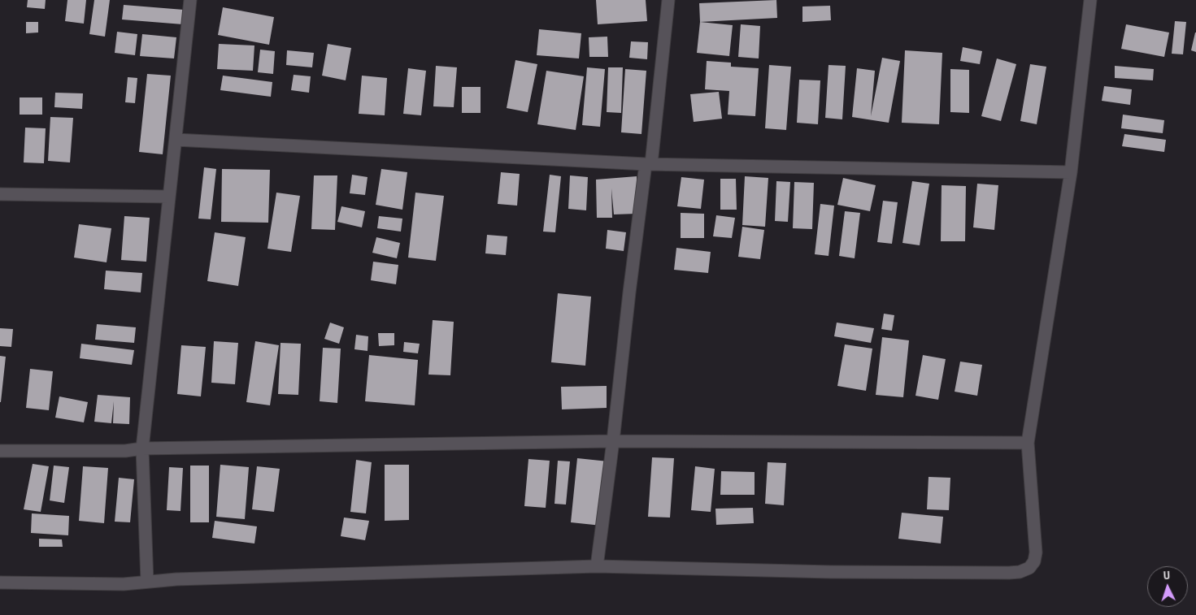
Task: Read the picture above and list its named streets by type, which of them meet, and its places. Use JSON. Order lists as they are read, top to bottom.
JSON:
{
  "north": "top"
}
